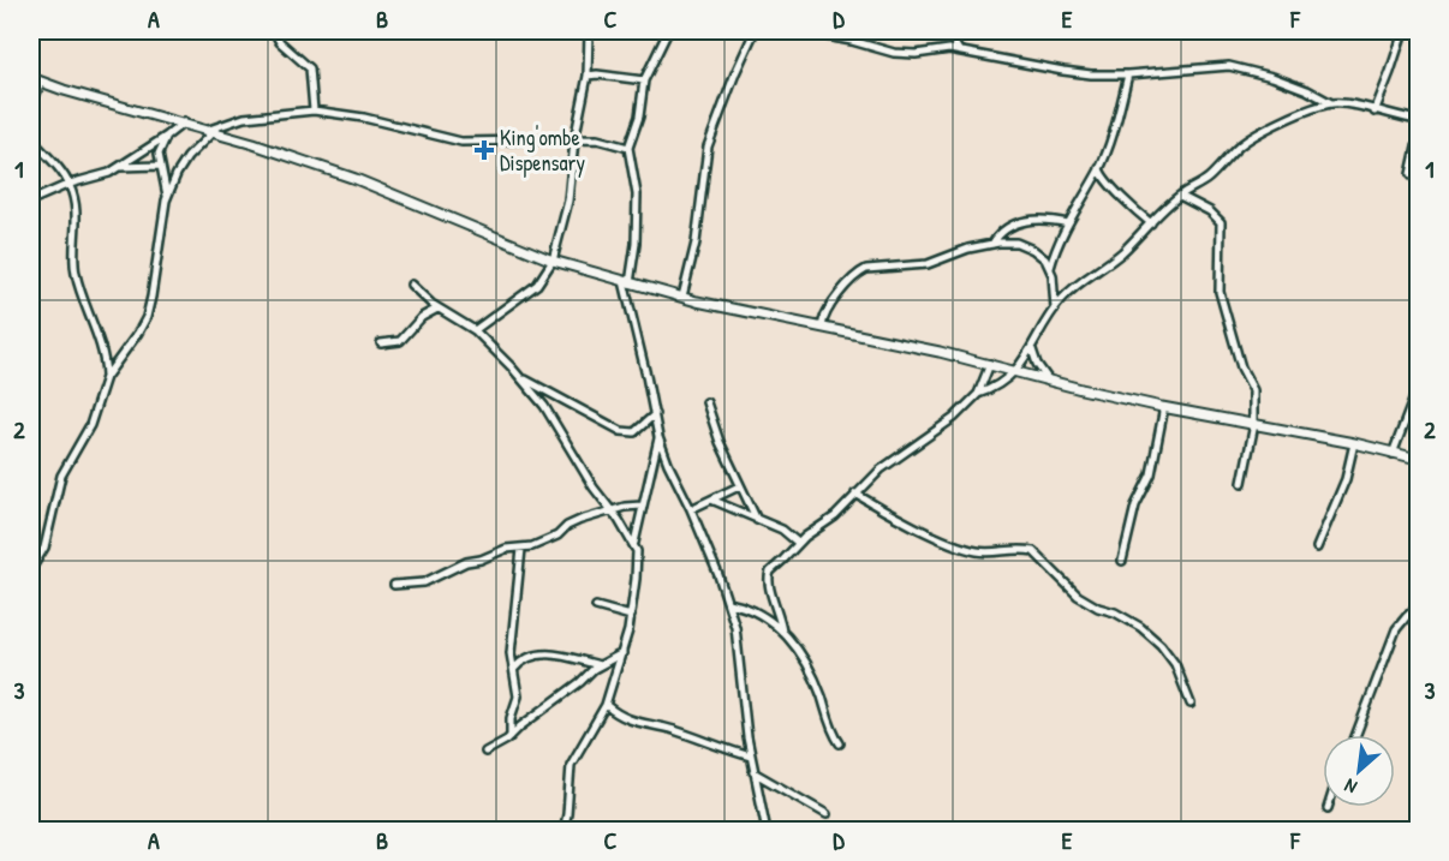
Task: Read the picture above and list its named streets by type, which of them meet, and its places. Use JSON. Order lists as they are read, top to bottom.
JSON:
{
  "places": {
    "health": ["King'ombe Dispensary"]
  },
  "north": "bottom left",
  "grid": {
    "columns": [
      "A",
      "B",
      "C",
      "D",
      "E",
      "F"
    ],
    "rows": ["1", "2", "3"]
  }
}
